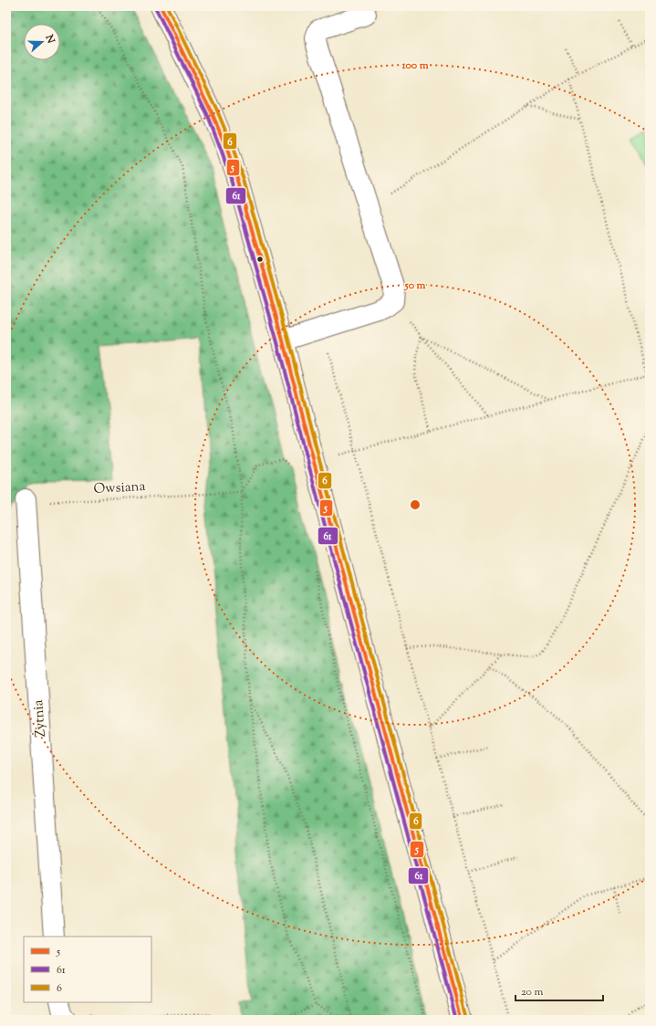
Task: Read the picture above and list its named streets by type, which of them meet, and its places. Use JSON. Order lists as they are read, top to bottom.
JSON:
{
  "streets": {
    "street": ["Żytnia"],
    "path": ["Owsiana"]
  },
  "crossings": [
    ["Owsiana", "Żytnia"]
  ],
  "lines": ["transit line 5", "transit line 6", "transit line 61"],
  "legend": ["5", "61", "6"],
  "scale_bar": "20 m",
  "north": "right",
  "rings": ["100 m", "50 m"]
}
